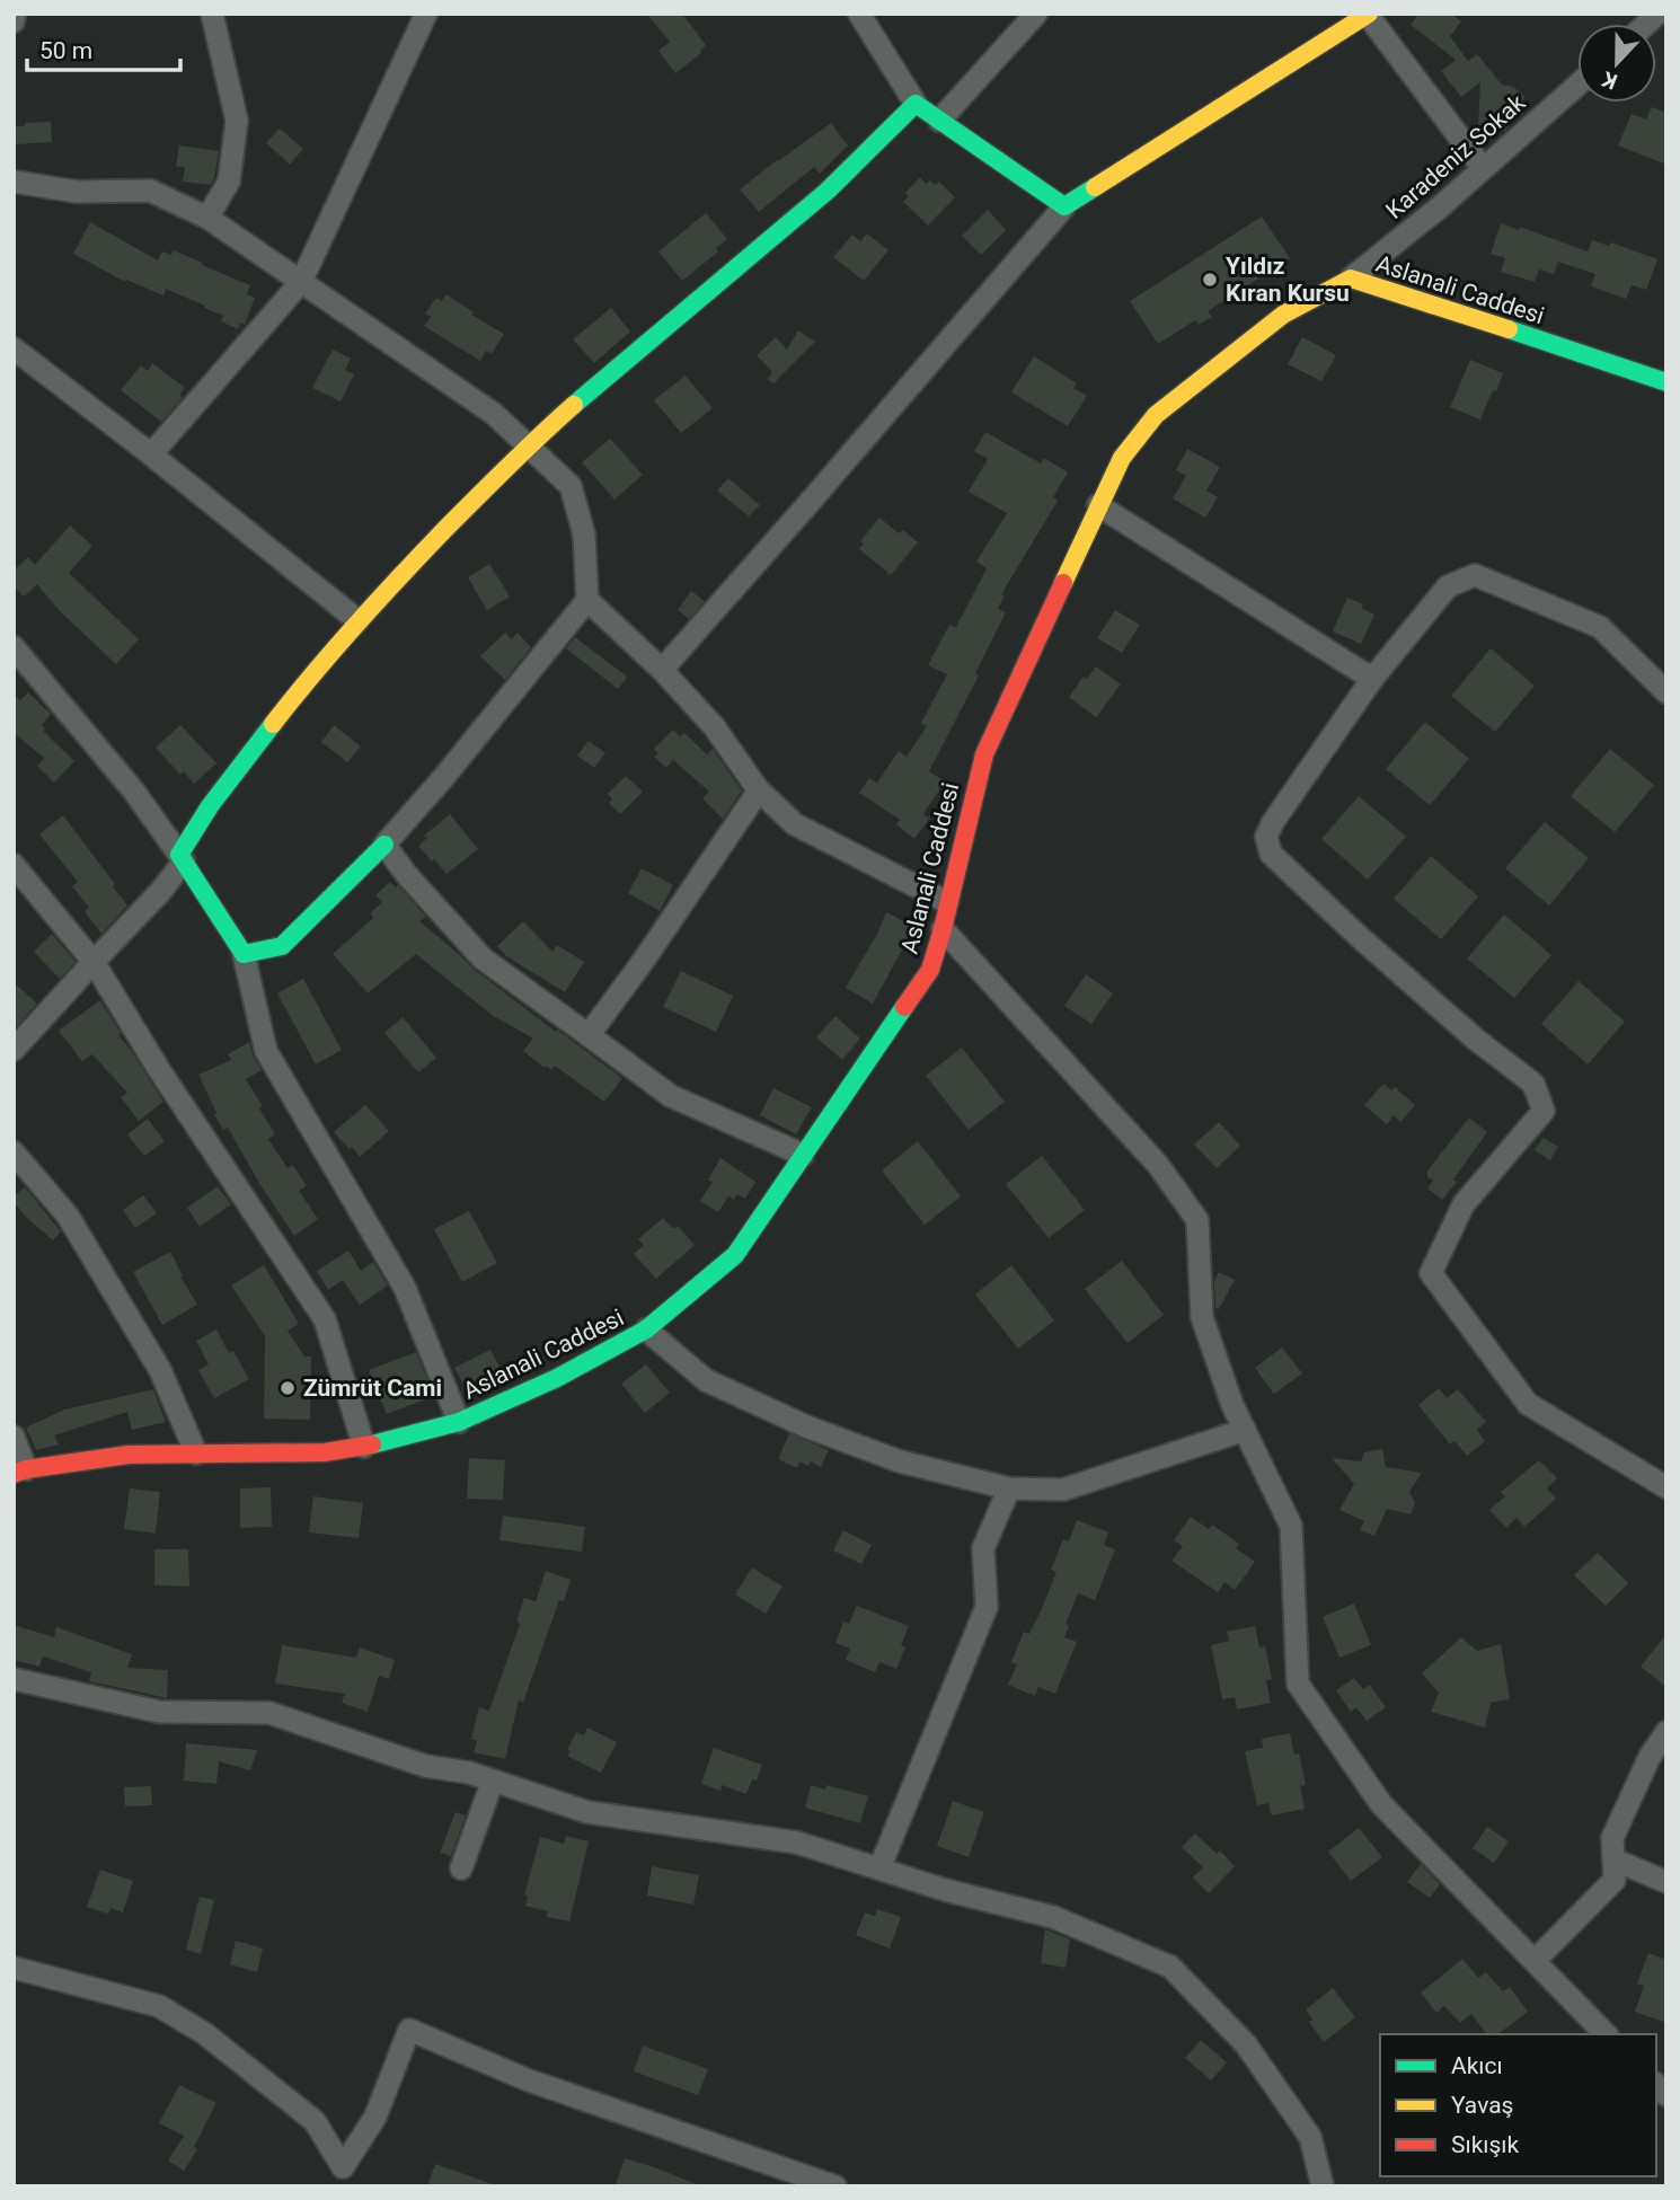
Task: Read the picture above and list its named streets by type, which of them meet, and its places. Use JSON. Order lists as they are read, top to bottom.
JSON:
{
  "streets": {
    "street": ["Karadeniz Sokak", "Aslanali Caddesi"]
  },
  "crossings": [
    ["Karadeniz Sokak", "Aslanali Caddesi"]
  ],
  "places": ["Yıldız Kıran Kursu", "Zümrüt Cami"],
  "legend": ["Akıcı", "Yavaş", "Sıkışık"],
  "scale_bar": "50 m",
  "north": "bottom"
}
